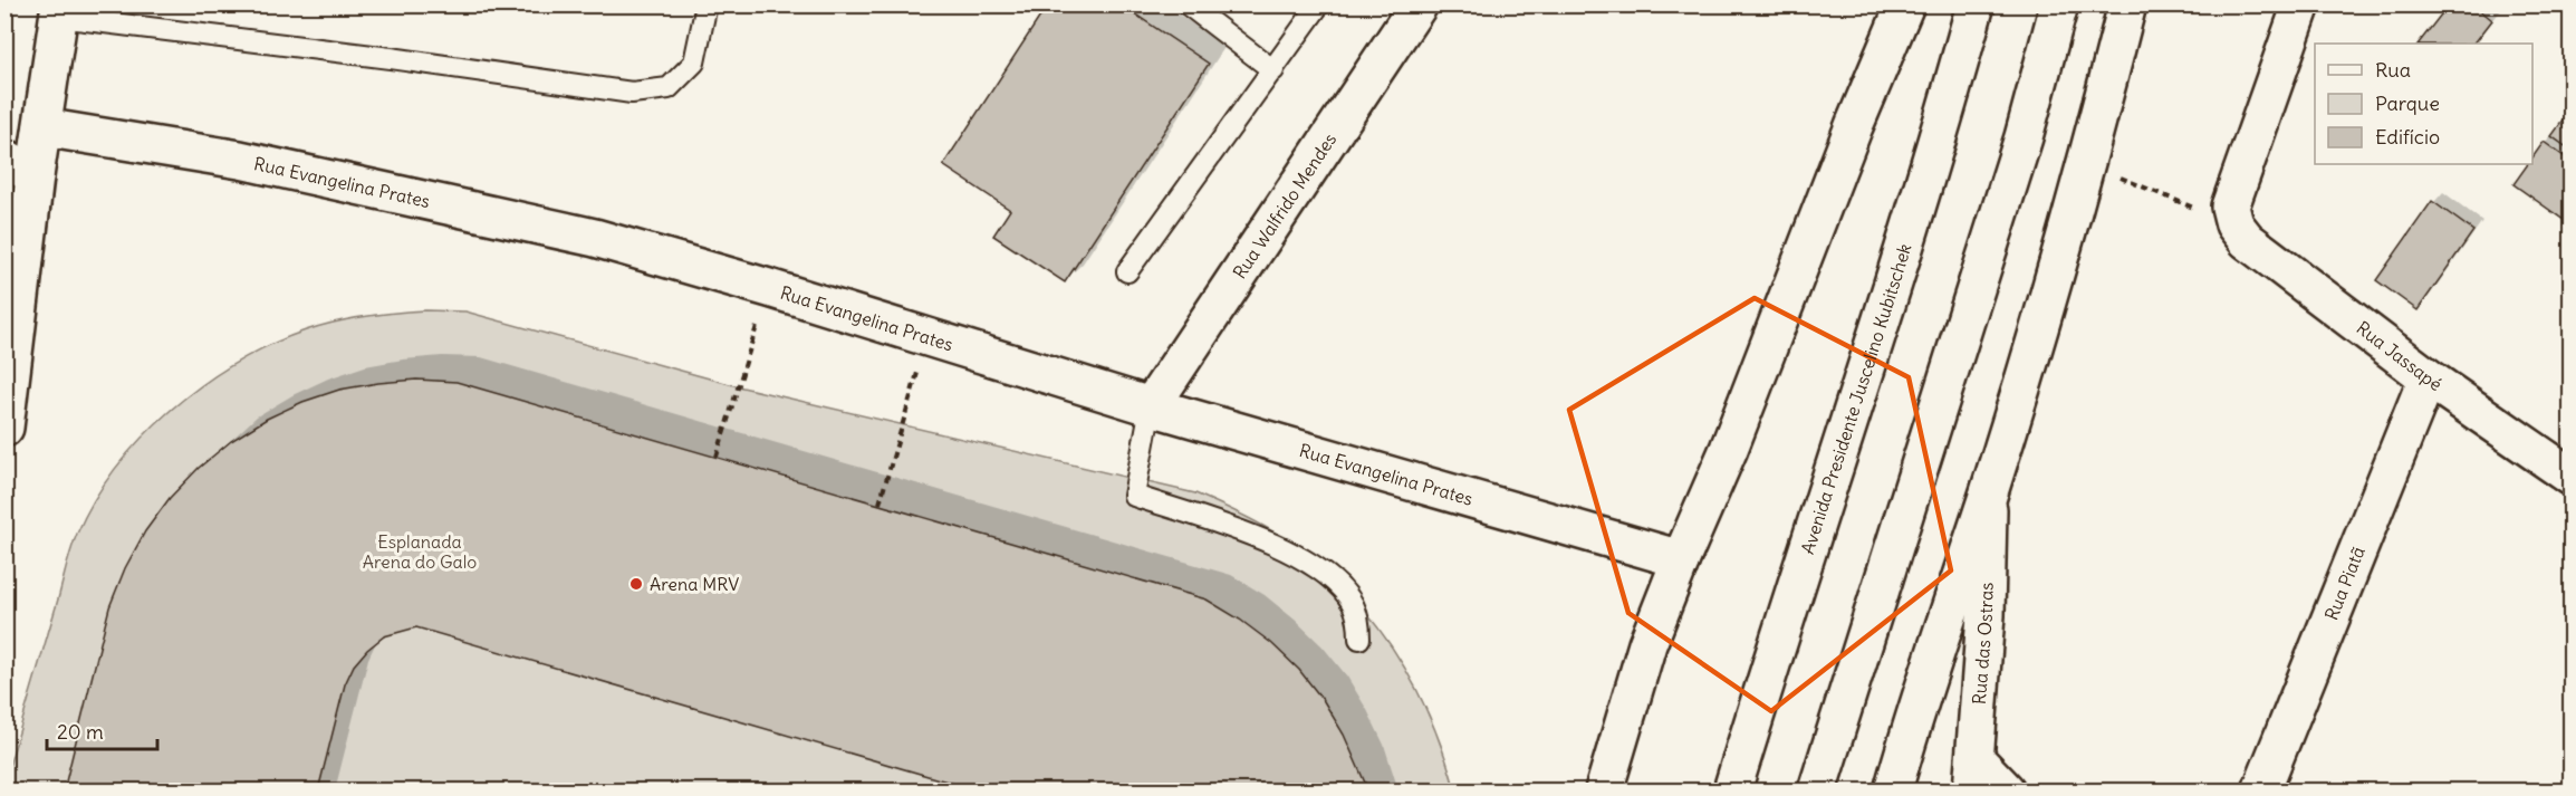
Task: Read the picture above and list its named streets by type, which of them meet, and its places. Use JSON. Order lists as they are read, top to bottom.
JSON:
{
  "streets": {
    "main road": [
      "Rua Evangelina Prates",
      "Rua Walfrido Mendes",
      "Rua Jassapé",
      "Avenida Presidente Juscelino Kubitschek",
      "Rua Piatã",
      "Rua das Ostras"
    ]
  },
  "crossings": [
    ["Rua Evangelina Prates", "Rua Walfrido Mendes"],
    ["Rua Jassapé", "Rua Piatã"]
  ],
  "parks": ["Esplanada Arena do Galo"],
  "places": ["Arena MRV"],
  "legend": ["Rua", "Parque", "Edifício"],
  "scale_bar": "20 m"
}
